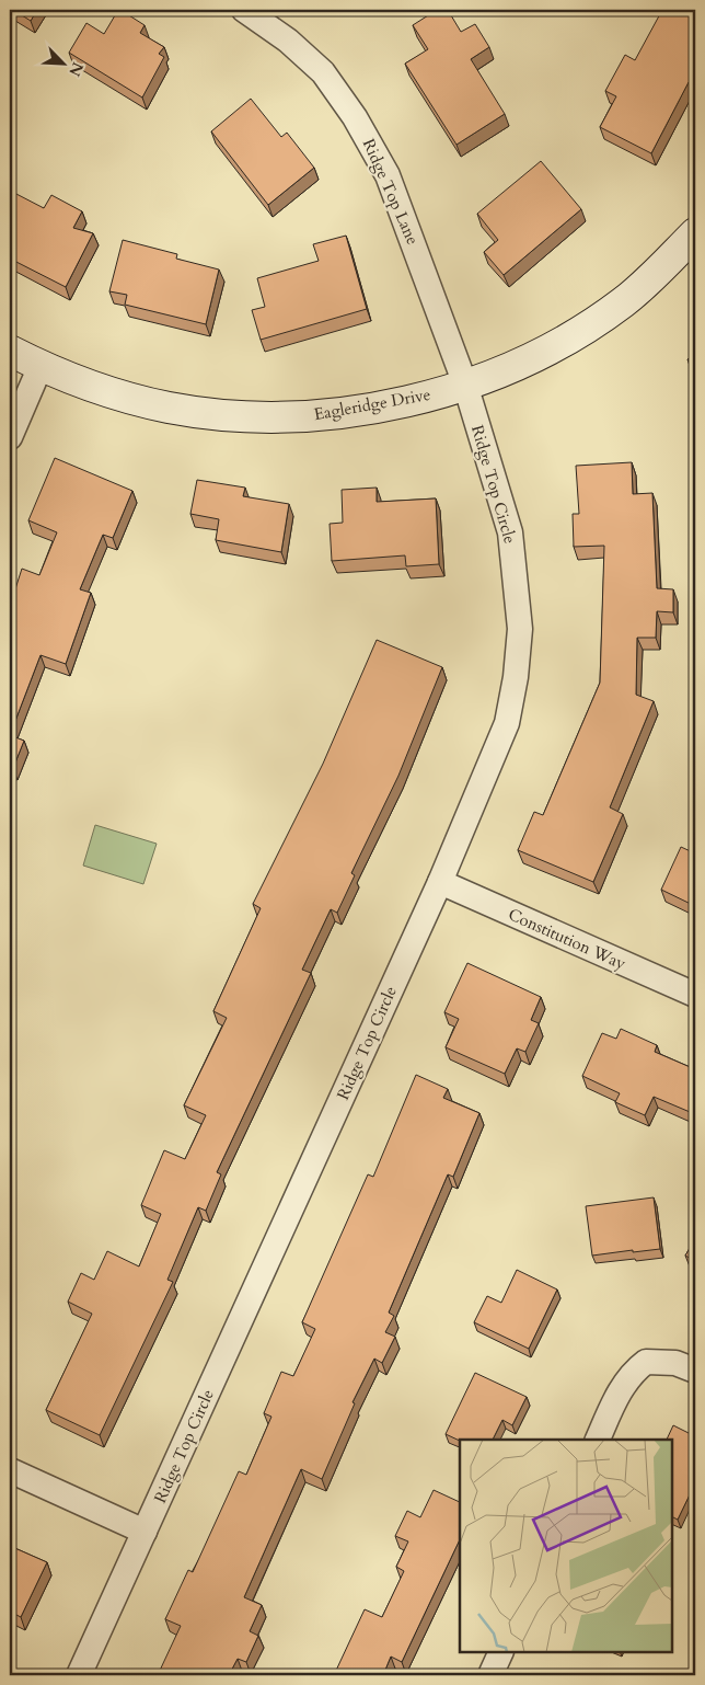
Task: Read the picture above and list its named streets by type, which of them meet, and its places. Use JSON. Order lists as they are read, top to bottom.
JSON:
{
  "streets": {
    "main road": ["Eagleridge Drive"],
    "street": ["Ridge Top Lane", "Ridge Top Circle", "Constitution Way"]
  },
  "crossings": [
    ["Ridge Top Lane", "Eagleridge Drive"],
    ["Ridge Top Lane", "Ridge Top Circle"],
    ["Eagleridge Drive", "Ridge Top Circle"],
    ["Ridge Top Circle", "Constitution Way"]
  ],
  "north": "bottom right"
}
